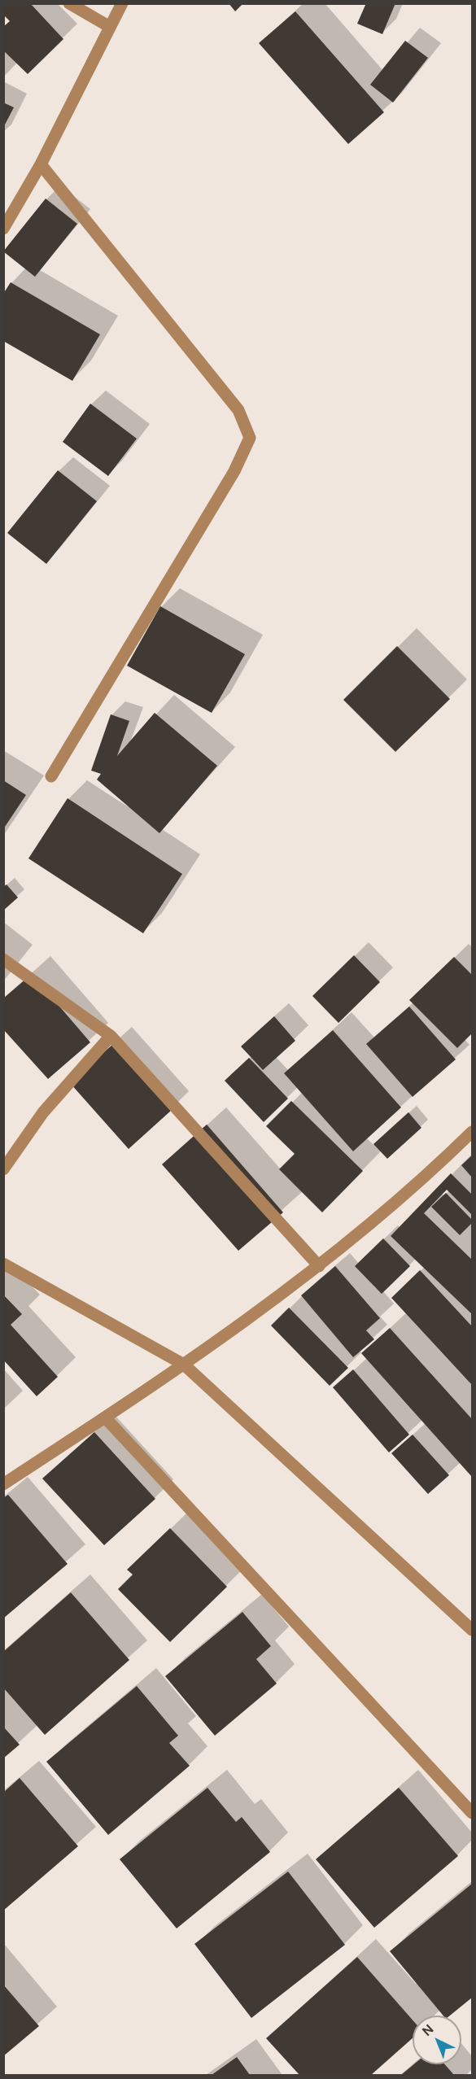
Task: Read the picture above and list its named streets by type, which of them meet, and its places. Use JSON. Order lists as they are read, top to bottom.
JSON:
{
  "north": "top left"
}
